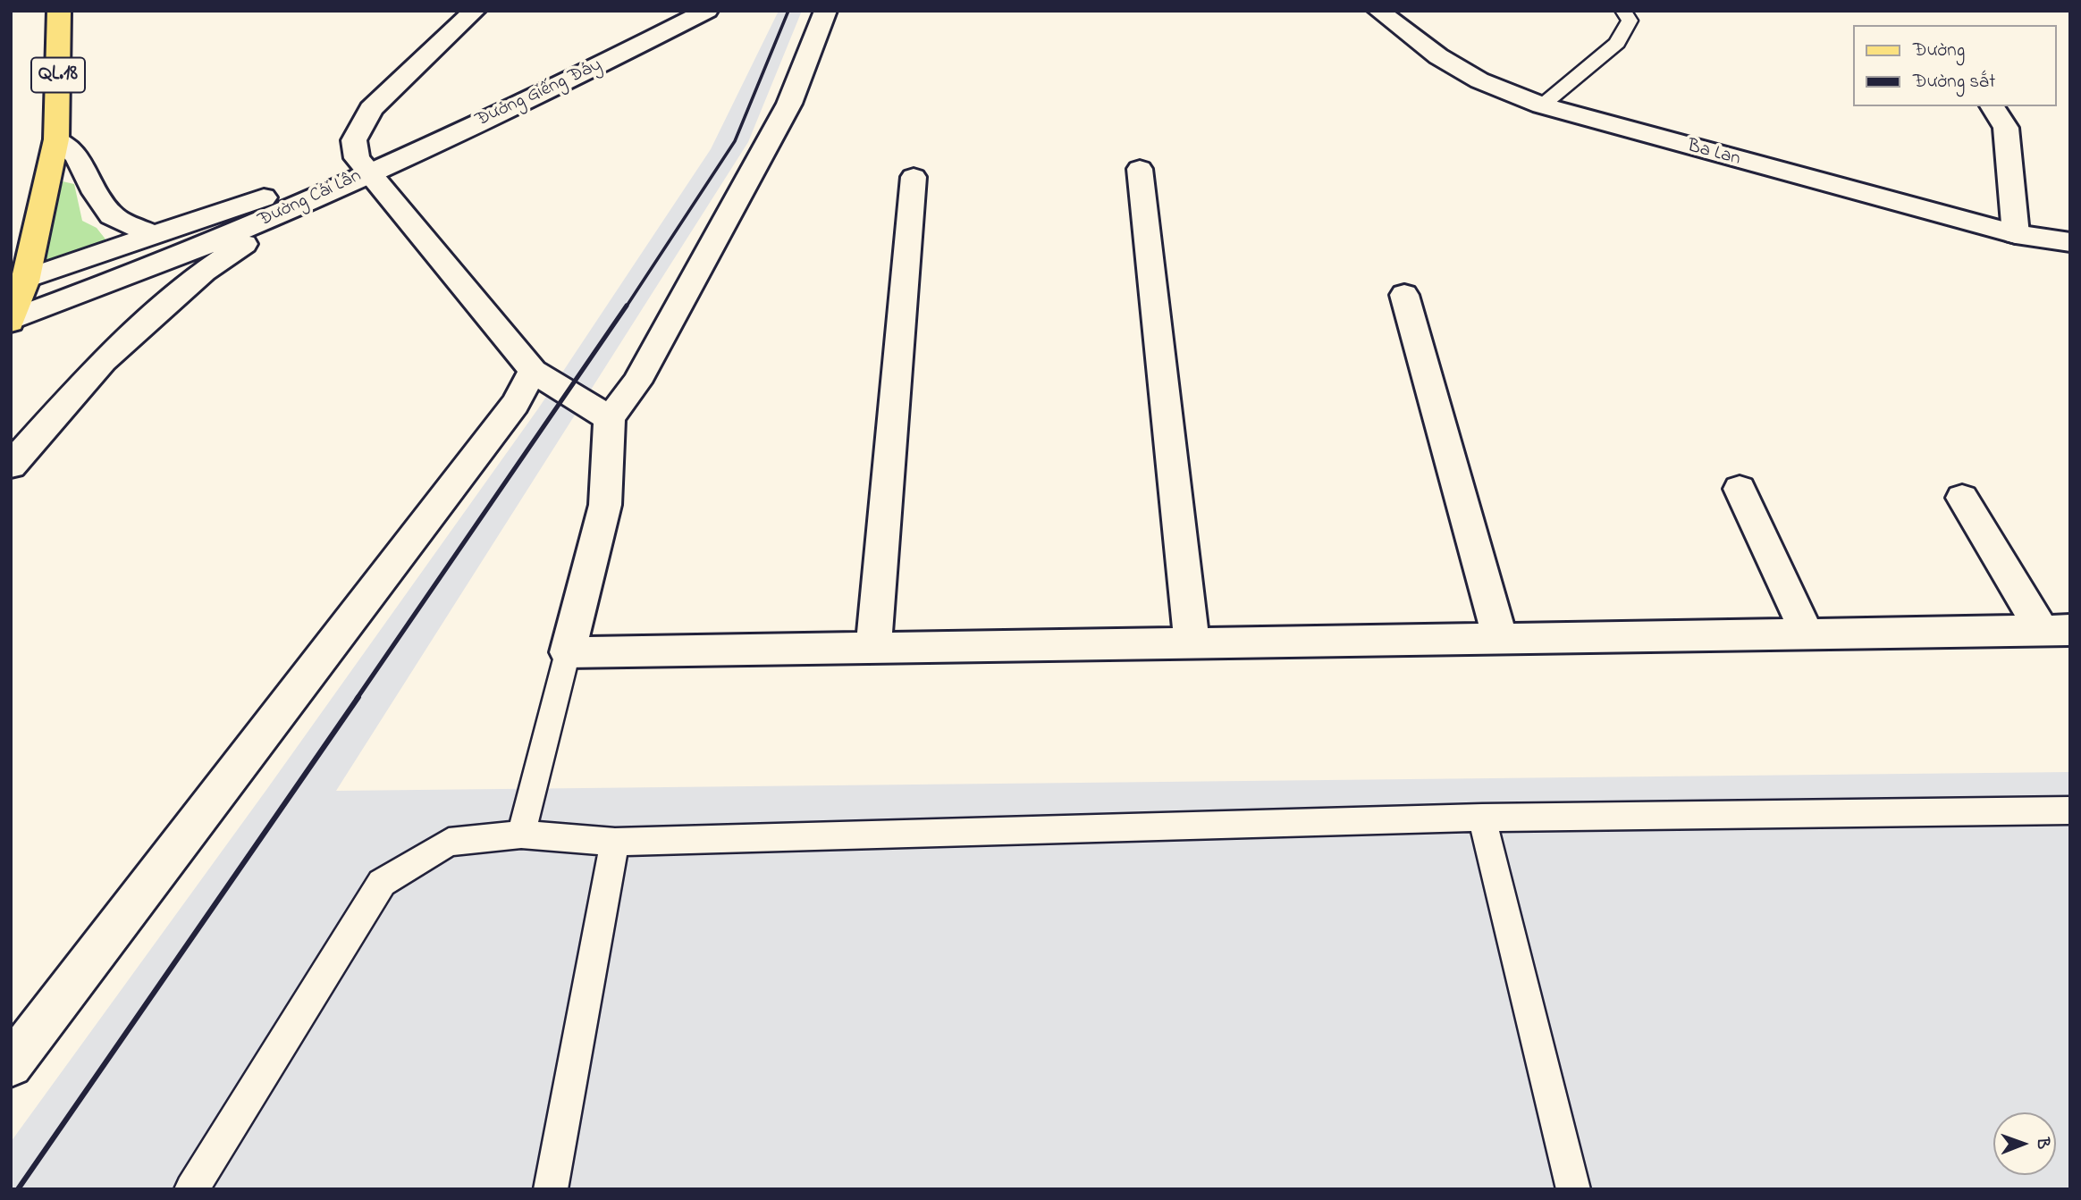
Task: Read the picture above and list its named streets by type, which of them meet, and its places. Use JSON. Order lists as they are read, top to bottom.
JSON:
{
  "streets": {
    "main road": ["QL.18"],
    "street": ["Đường Giếng Đáy", "Ba Lan", "Đường Cái Lân"]
  },
  "crossings": [
    ["QL.18", "Đường Cái Lân"],
    ["Đường Giếng Đáy", "Đường Cái Lân"]
  ],
  "legend": ["Đường", "Đường sắt"],
  "north": "right"
}
